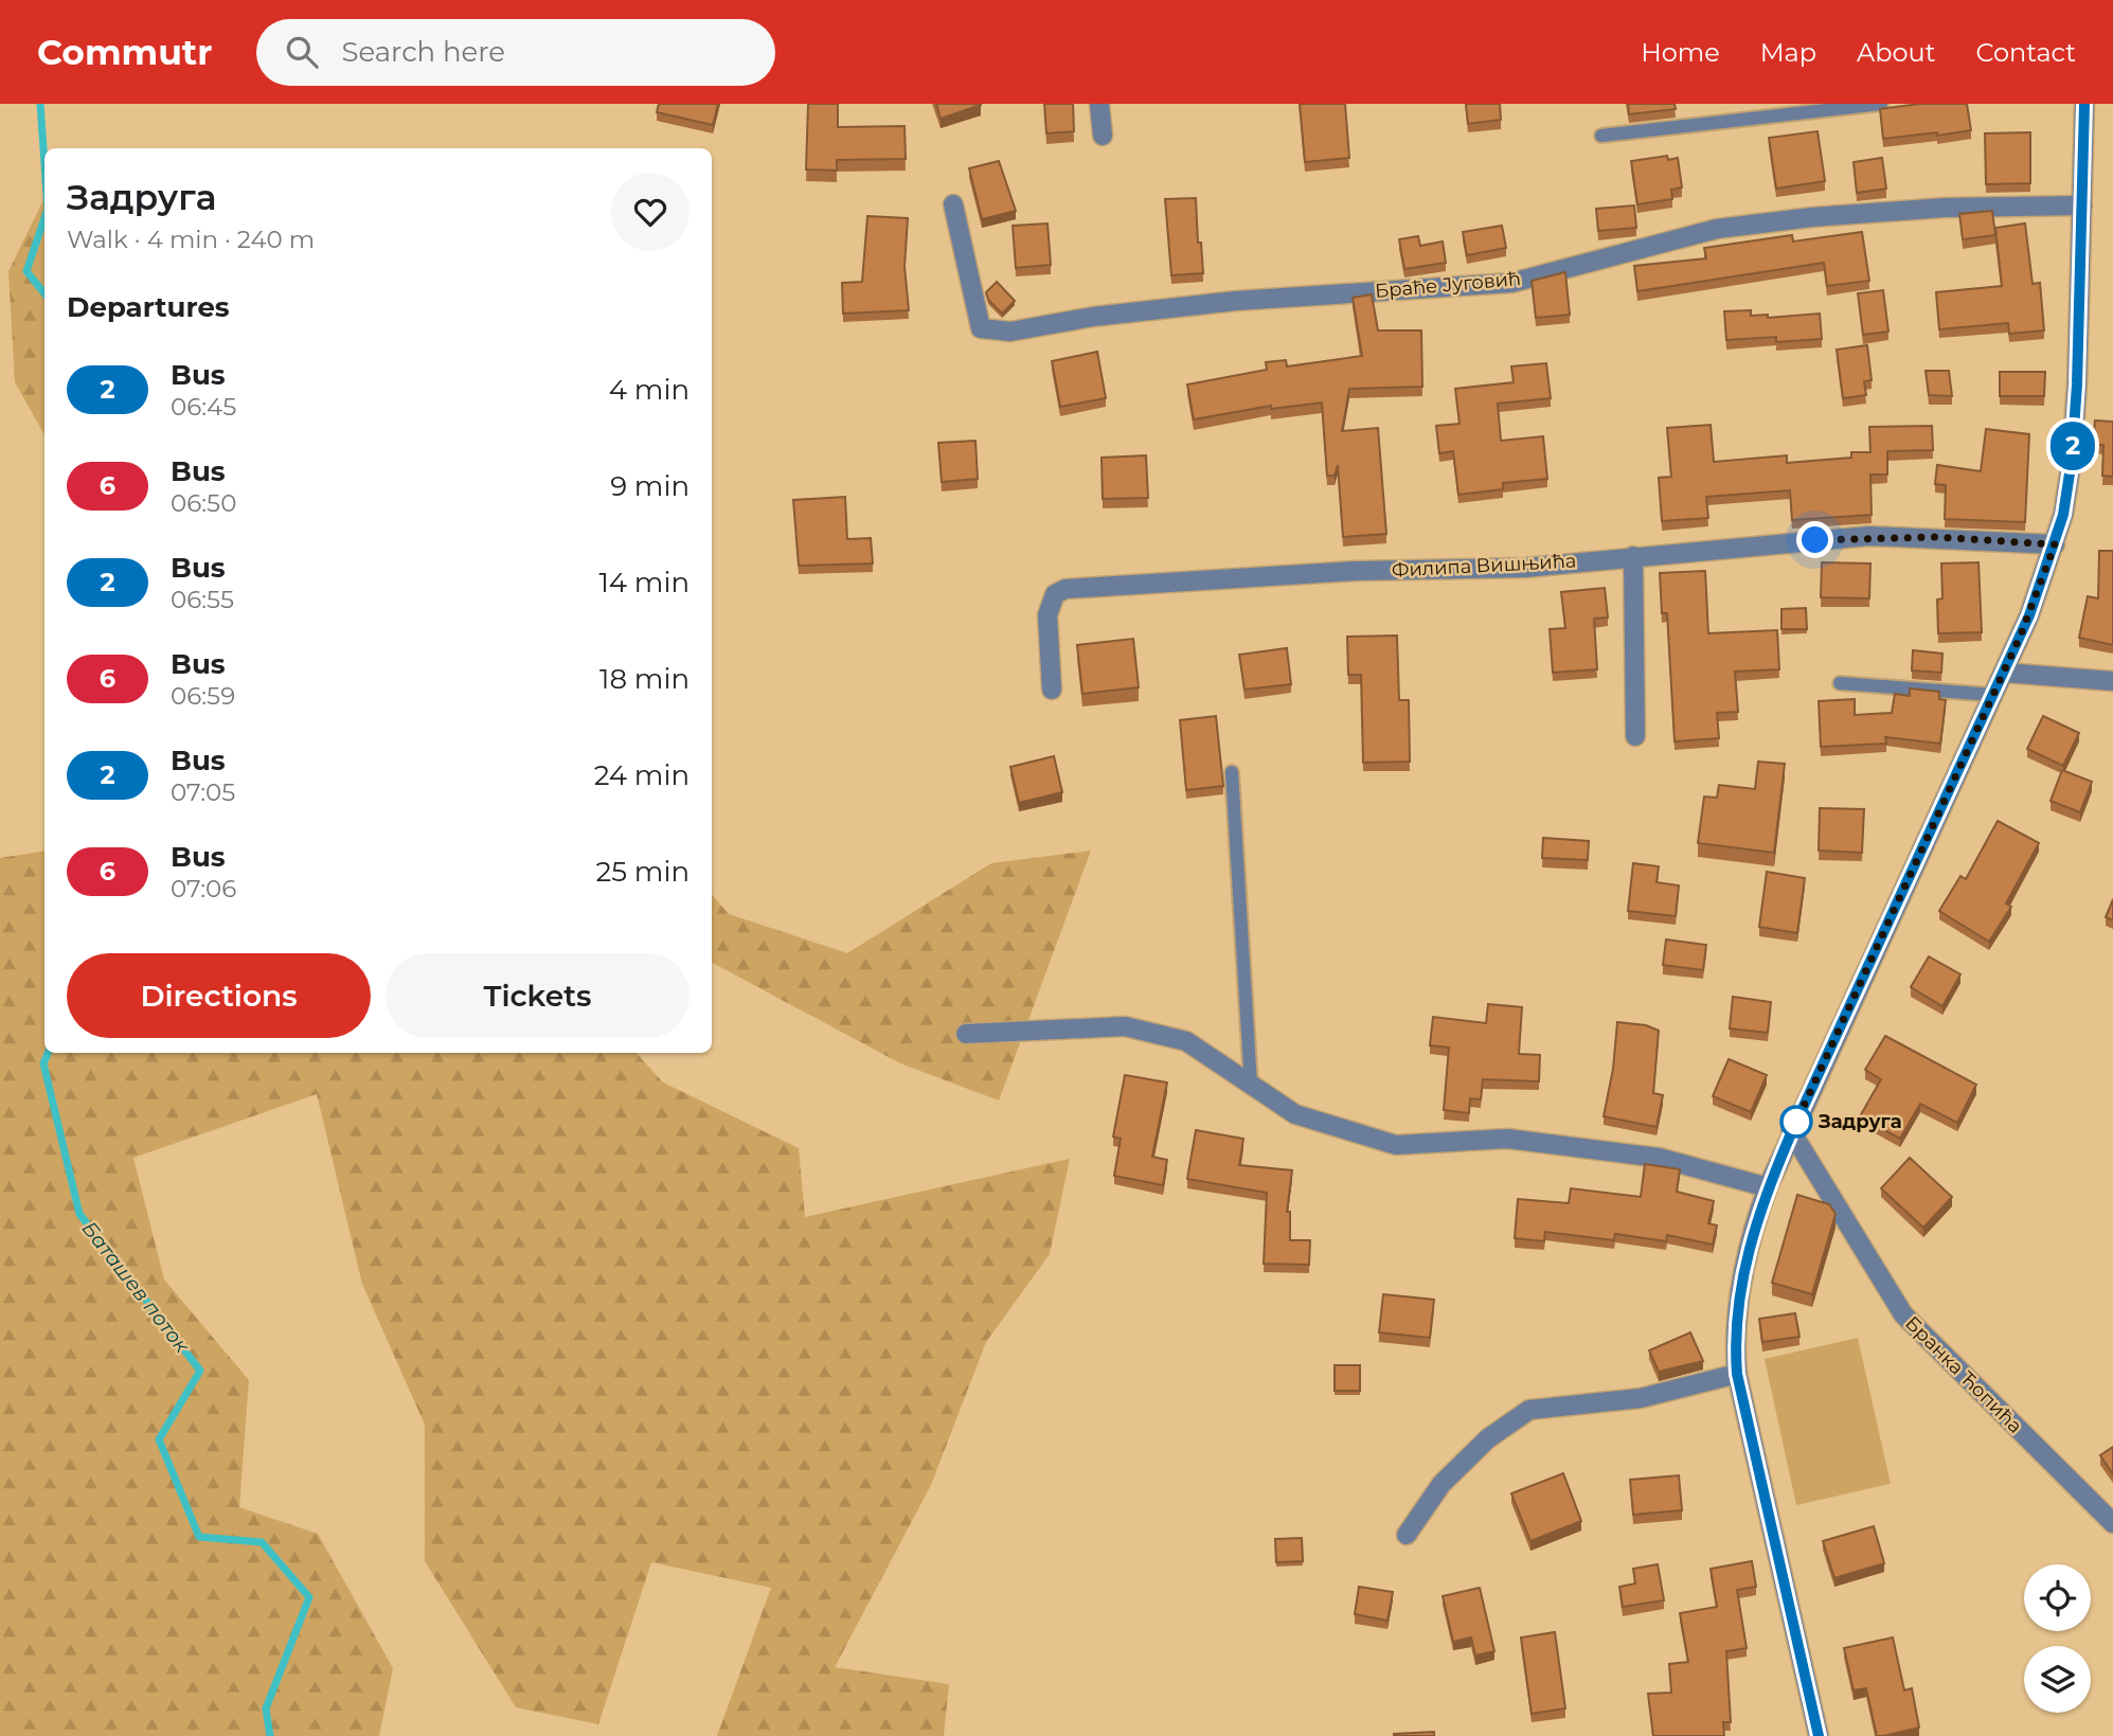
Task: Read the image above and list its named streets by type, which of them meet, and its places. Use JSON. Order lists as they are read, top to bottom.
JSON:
{
  "streets": {
    "street": ["Браће Југовић", "Филипа Вишњића", "Бранка Ћопића"]
  },
  "water": ["Баташев поток"],
  "places": ["Задруга"],
  "lines": ["bus line 2"],
  "page": {
    "header": "Commutr",
    "search": "Search here",
    "nav": [
      "Home",
      "Map",
      "About",
      "Contact"
    ],
    "on_map": "2",
    "heading": [
      ["Задруга", "Walk · 4 min · 240 m"],
      "Departures"
    ],
    "list": [
      {
        "mark": "2",
        "name": "Bus",
        "note": "06:45",
        "value": "4 min"
      },
      {
        "mark": "6",
        "name": "Bus",
        "note": "06:50",
        "value": "9 min"
      },
      {
        "mark": "2",
        "name": "Bus",
        "note": "06:55",
        "value": "14 min"
      },
      {
        "mark": "6",
        "name": "Bus",
        "note": "06:59",
        "value": "18 min"
      },
      {
        "mark": "2",
        "name": "Bus",
        "note": "07:05",
        "value": "24 min"
      },
      {
        "mark": "6",
        "name": "Bus",
        "note": "07:06",
        "value": "25 min"
      }
    ],
    "buttons": ["Directions", "Tickets"]
  }
}
